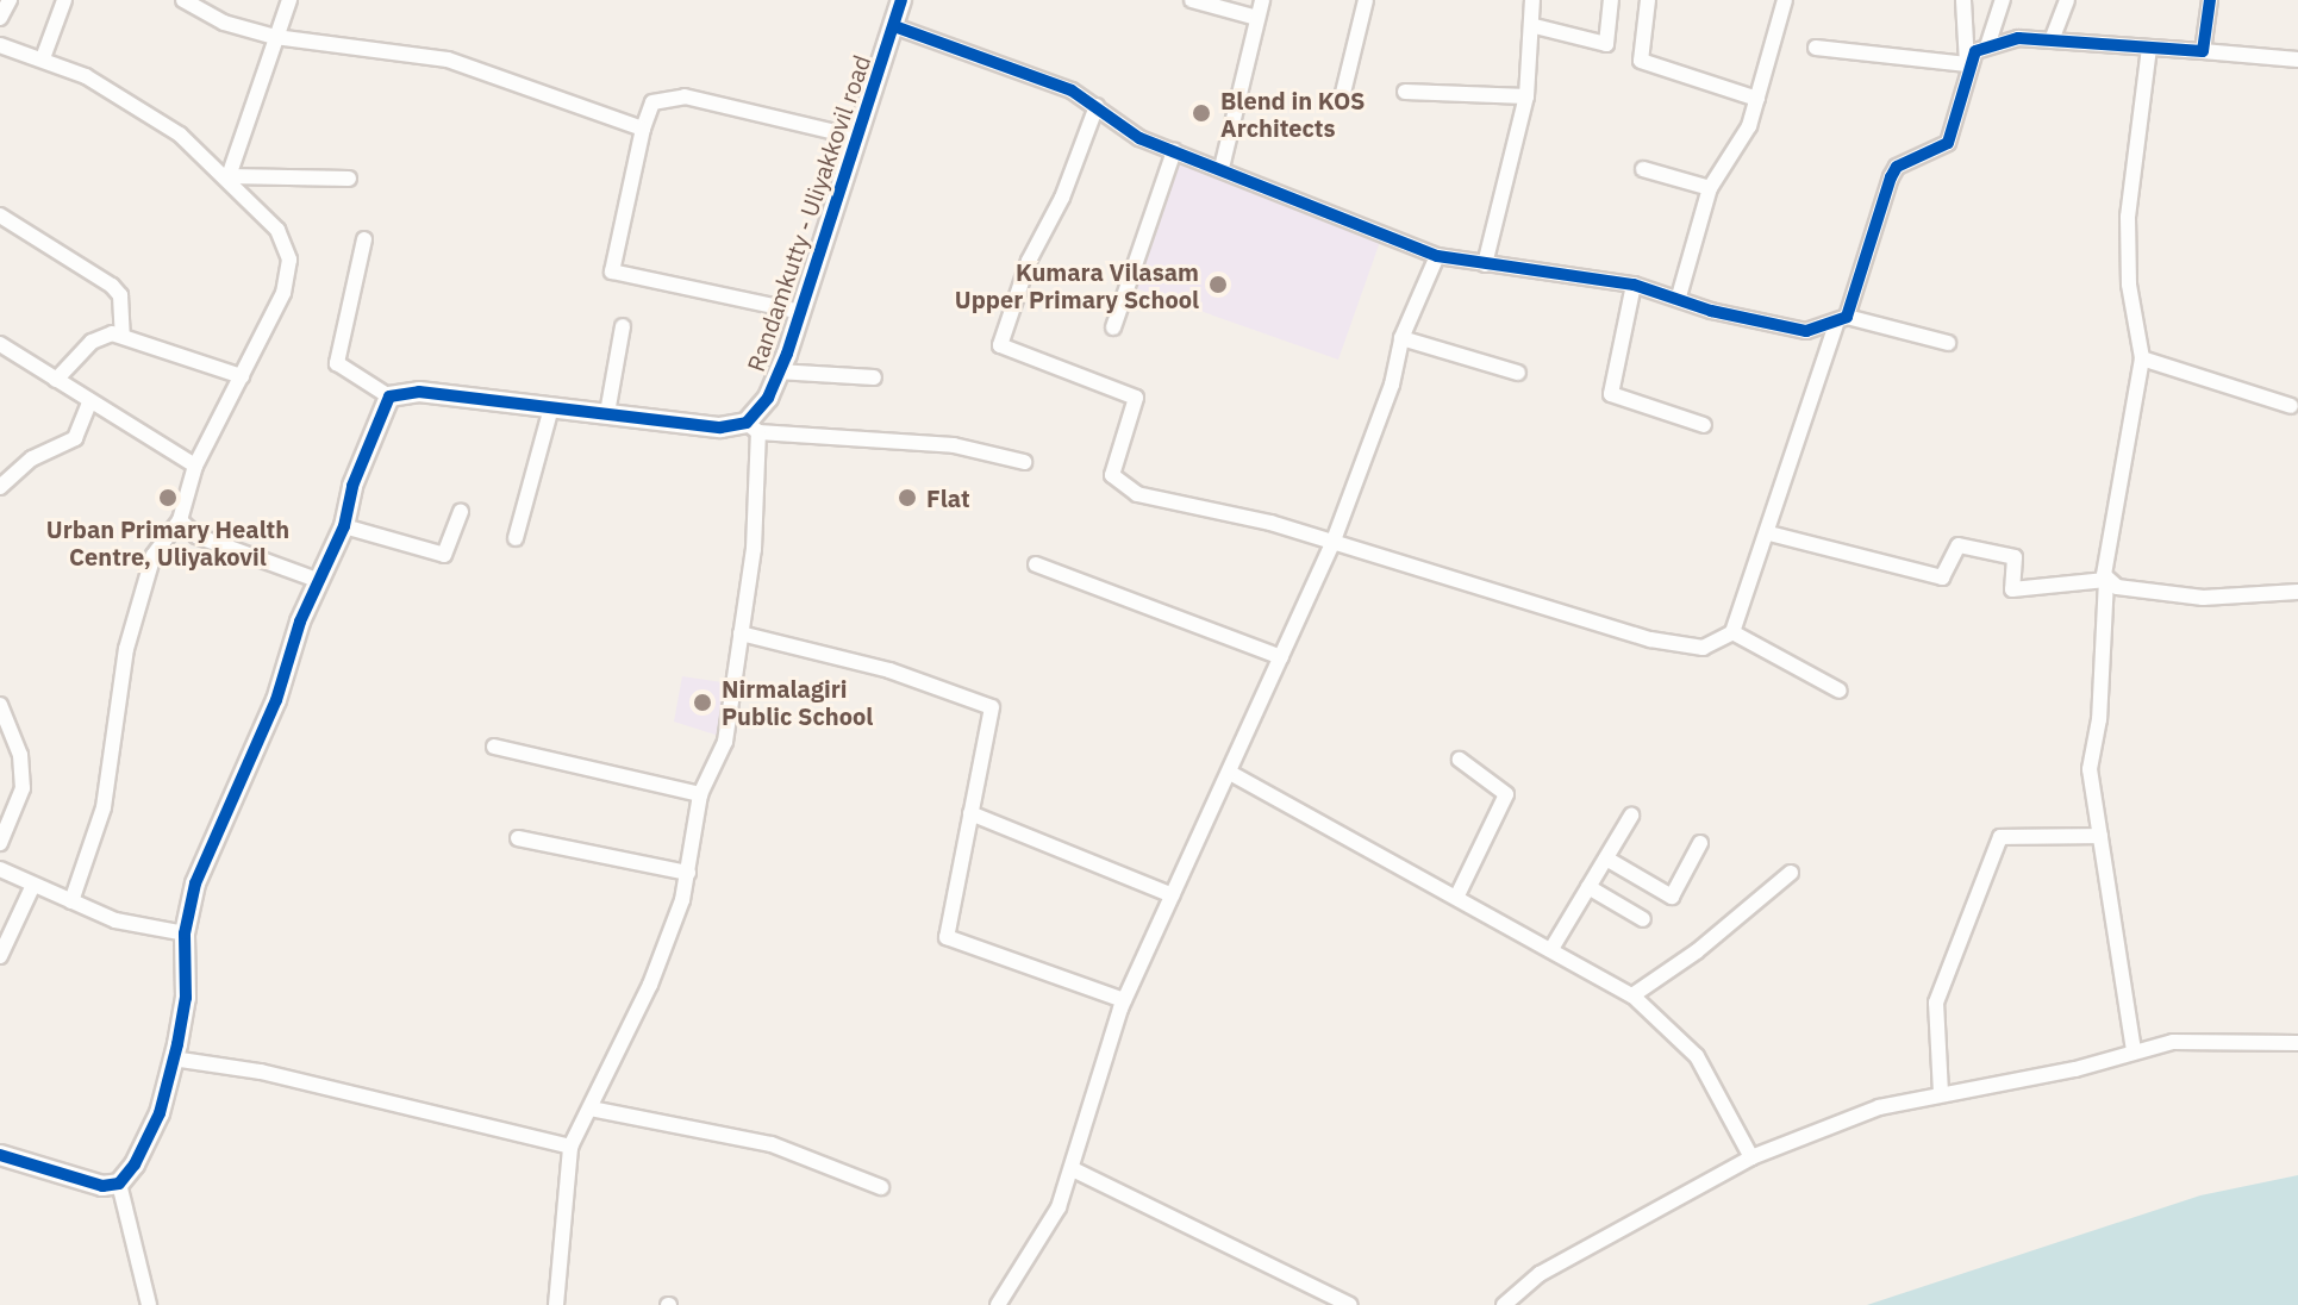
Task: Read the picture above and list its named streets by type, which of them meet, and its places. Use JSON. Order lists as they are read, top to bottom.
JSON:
{
  "streets": {
    "street": ["Randamkutty - Uliyakkovil road"]
  },
  "places": [
    "Blend in KOS Architects",
    "Kumara Vilasam Upper Primary School",
    "Urban Primary Health Centre, Uliyakovil",
    "Flat",
    "Nirmalagiri Public School"
  ]
}
